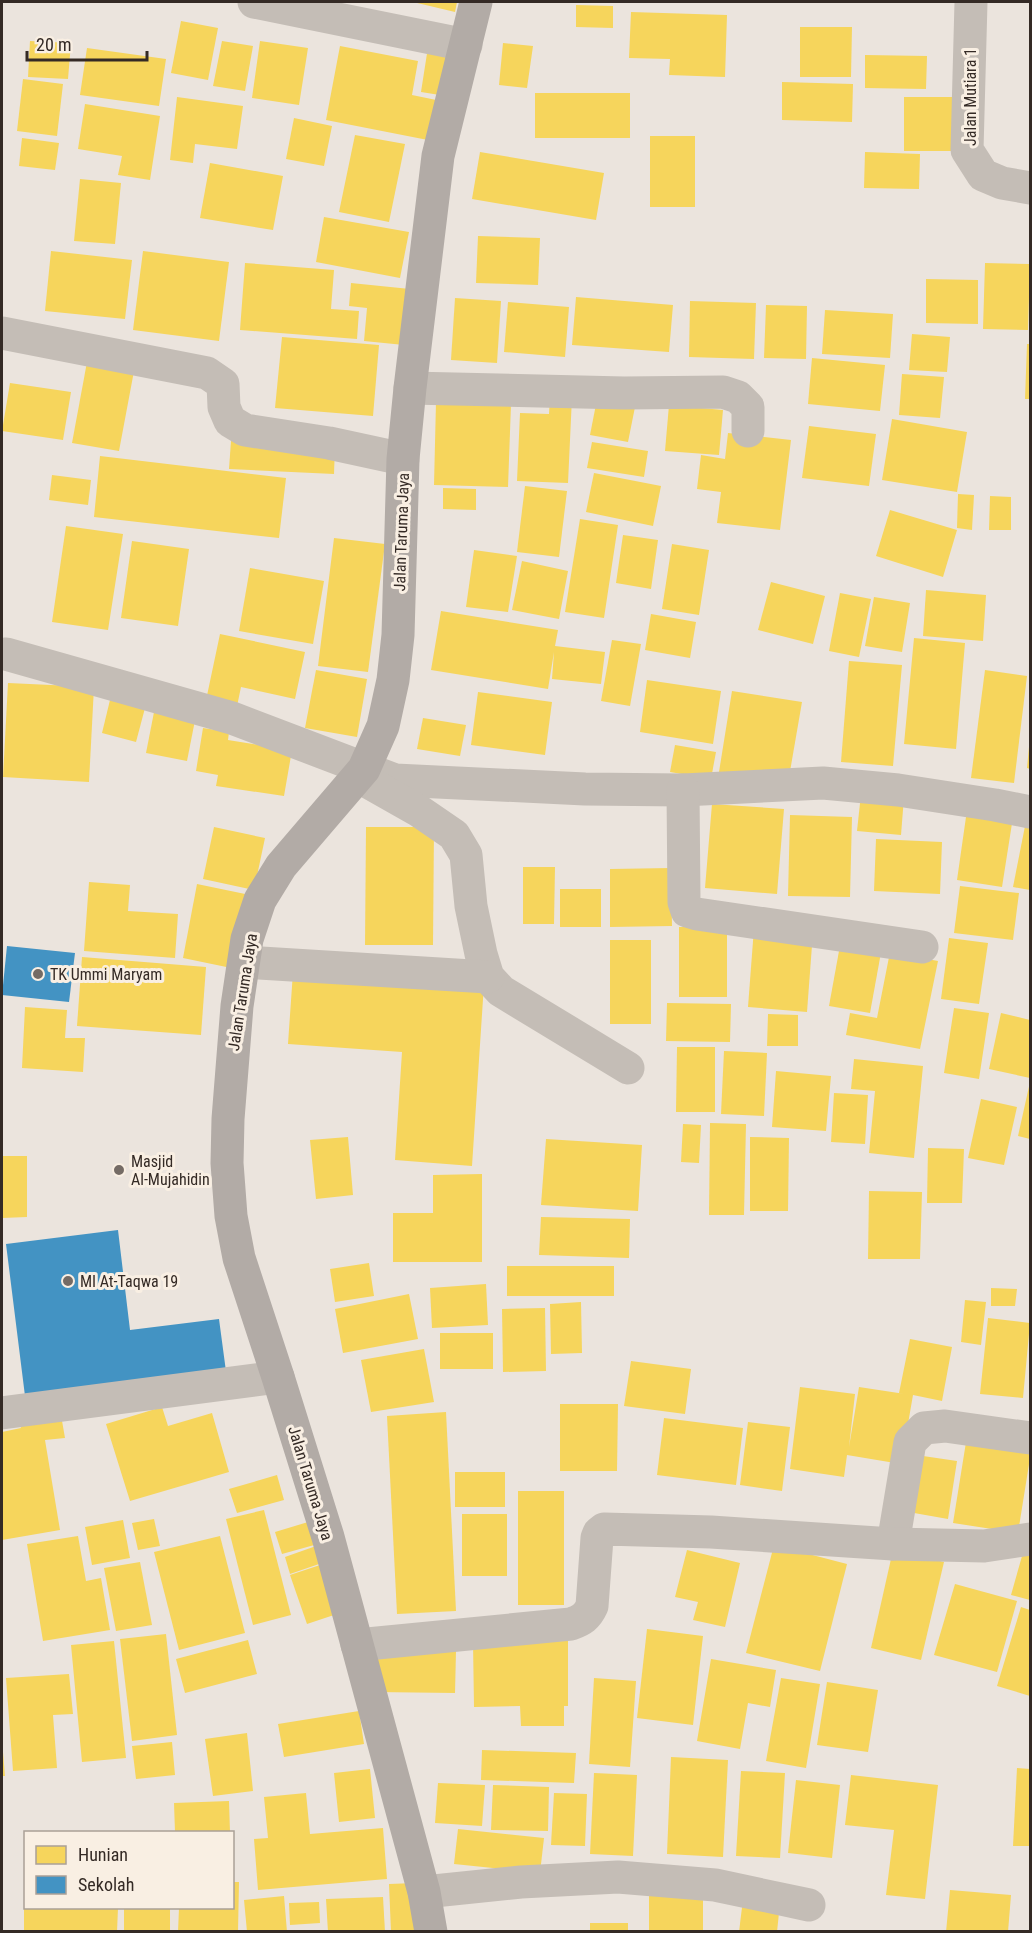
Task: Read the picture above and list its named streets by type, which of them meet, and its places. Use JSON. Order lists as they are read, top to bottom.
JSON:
{
  "streets": {
    "main road": ["Jalan Taruma Jaya"],
    "street": ["Jalan Mutiara 1"]
  },
  "places": ["TK Ummi Maryam", "Masjid Al-Mujahidin", "MI At-Taqwa 19"],
  "legend": ["Hunian", "Sekolah"],
  "scale_bar": "20 m"
}
